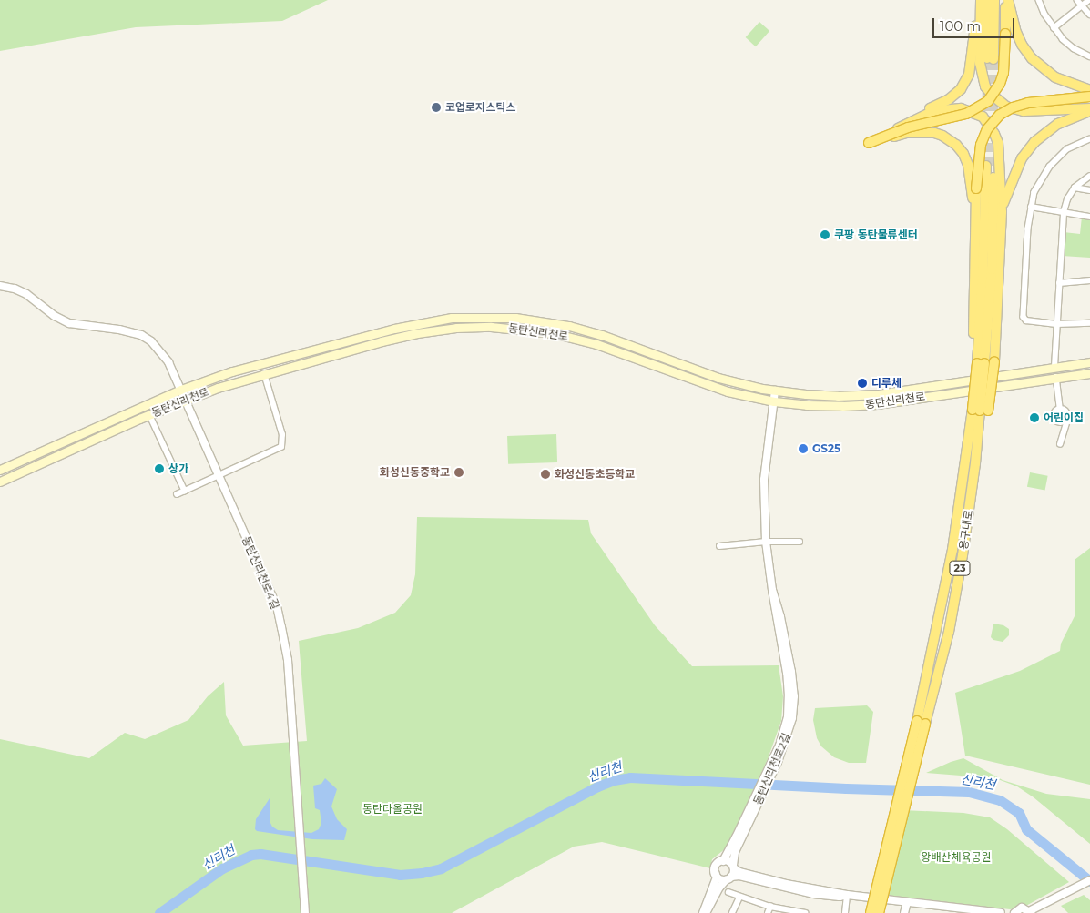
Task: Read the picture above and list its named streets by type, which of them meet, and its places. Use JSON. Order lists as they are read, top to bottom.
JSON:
{
  "streets": {
    "highway": ["용구대로", "23"],
    "main road": ["동탄신리천로"],
    "street": ["동탄신리천로4길", "동탄신리천로2길"]
  },
  "crossings": [
    ["동탄신리천로", "동탄신리천로4길"],
    ["동탄신리천로", "동탄신리천로2길"]
  ],
  "water": ["신리천"],
  "parks": ["동탄다올공원", "왕배산체육공원"],
  "places": [
    "코업로지스틱스",
    "쿠팡 동탄물류센터",
    "디루체",
    "어린이집",
    "GS25",
    "상가",
    "화성신동중학교",
    "화성신동초등학교"
  ],
  "scale_bar": "100 m"
}
